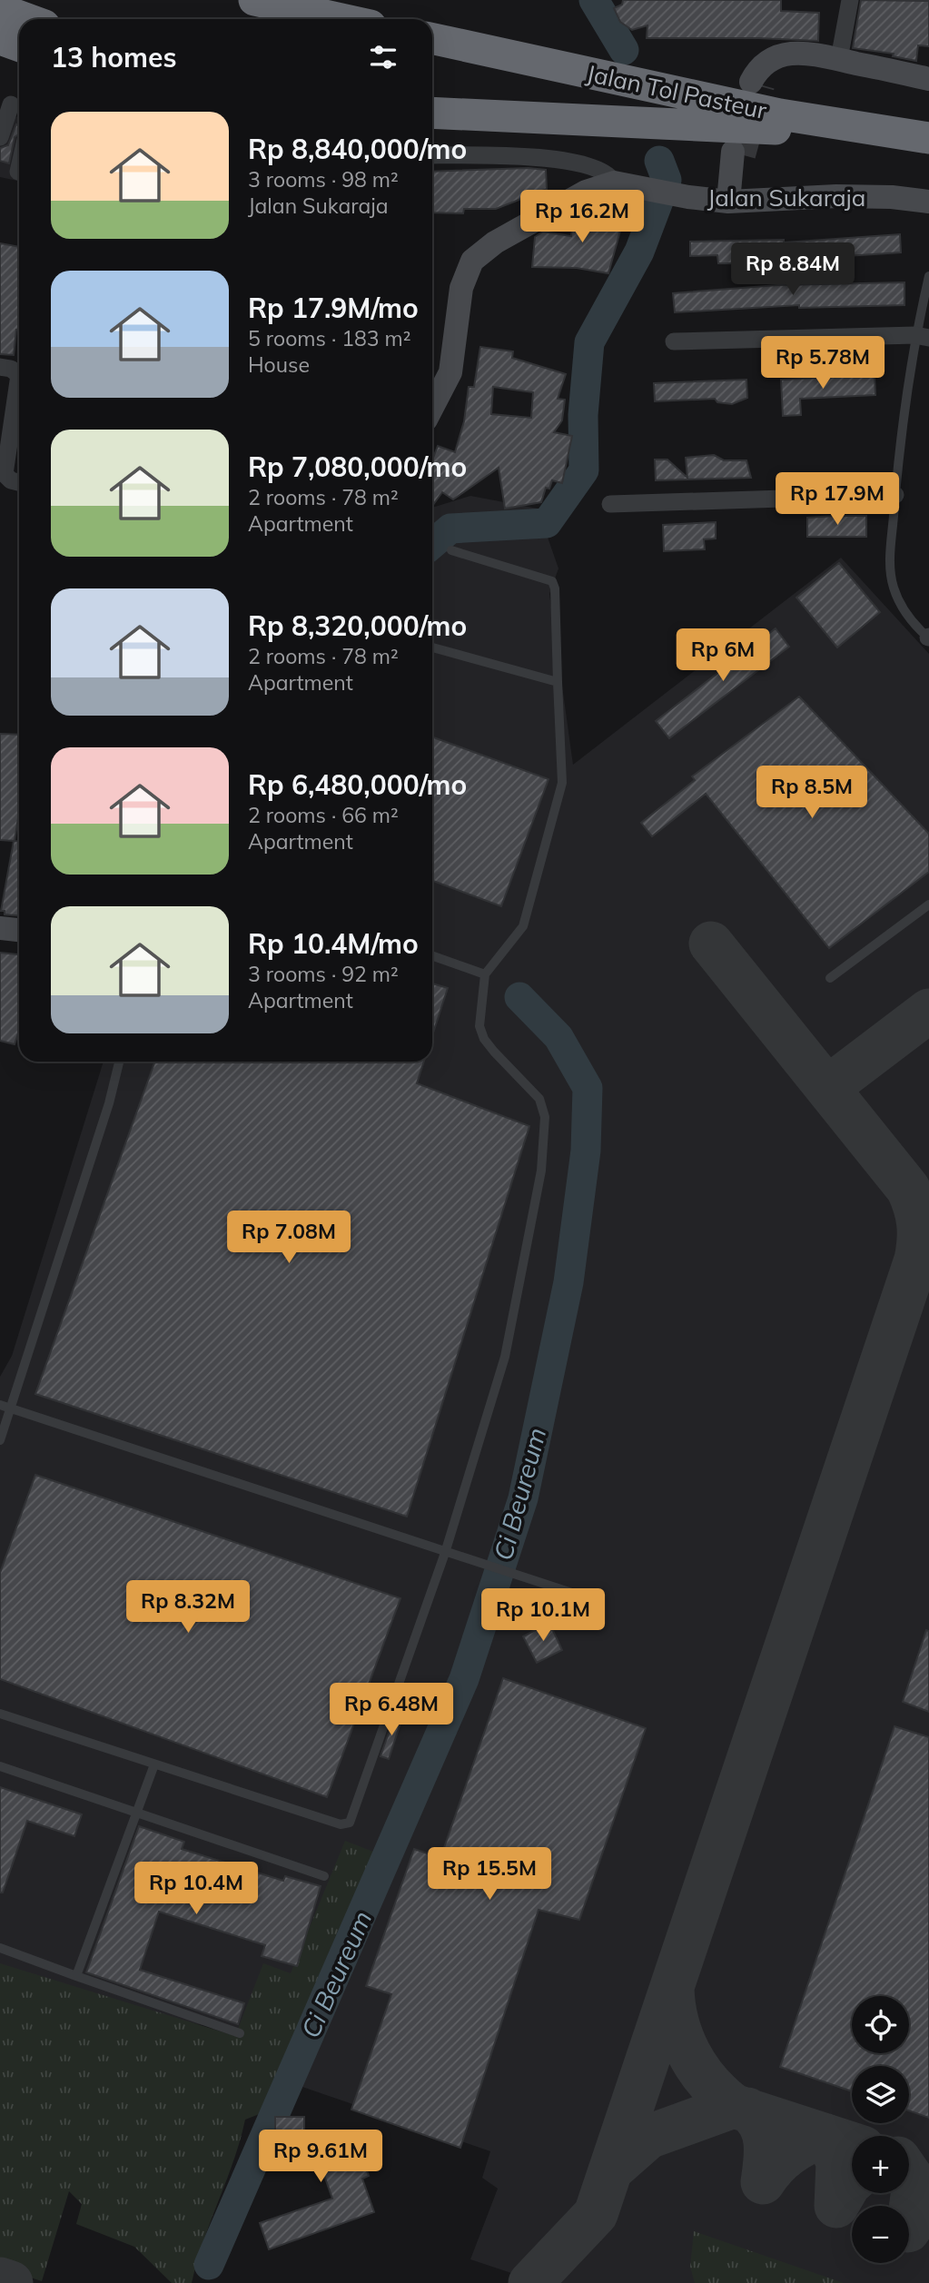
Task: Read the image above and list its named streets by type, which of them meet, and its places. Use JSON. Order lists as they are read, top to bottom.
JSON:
{
  "streets": {
    "highway": ["Jalan Tol Pasteur"],
    "main road": ["Jalan Sukaraja"]
  },
  "water": ["Ci Beureum"],
  "page": {
    "heading": "13 homes",
    "list": [
      {
        "name": "Rp 8,840,000/mo",
        "note": "3 rooms · 98 m² · Jalan Sukaraja"
      },
      {
        "name": "Rp 17.9M/mo",
        "note": "5 rooms · 183 m² · House"
      },
      {
        "name": "Rp 7,080,000/mo",
        "note": "2 rooms · 78 m² · Apartment"
      },
      {
        "name": "Rp 8,320,000/mo",
        "note": "2 rooms · 78 m² · Apartment"
      },
      {
        "name": "Rp 6,480,000/mo",
        "note": "2 rooms · 66 m² · Apartment"
      },
      {
        "name": "Rp 10.4M/mo",
        "note": "3 rooms · 92 m² · Apartment"
      }
    ],
    "price": [
      "Rp 16.2M",
      "Rp 8.84M",
      "Rp 5.78M",
      "Rp 17.9M",
      "Rp 6M",
      "Rp 8.5M",
      "Rp 7.08M",
      "Rp 8.32M",
      "Rp 10.1M",
      "Rp 6.48M",
      "Rp 15.5M",
      "Rp 10.4M",
      "Rp 9.61M"
    ],
    "map_buttons": ["+", "−"]
  }
}
